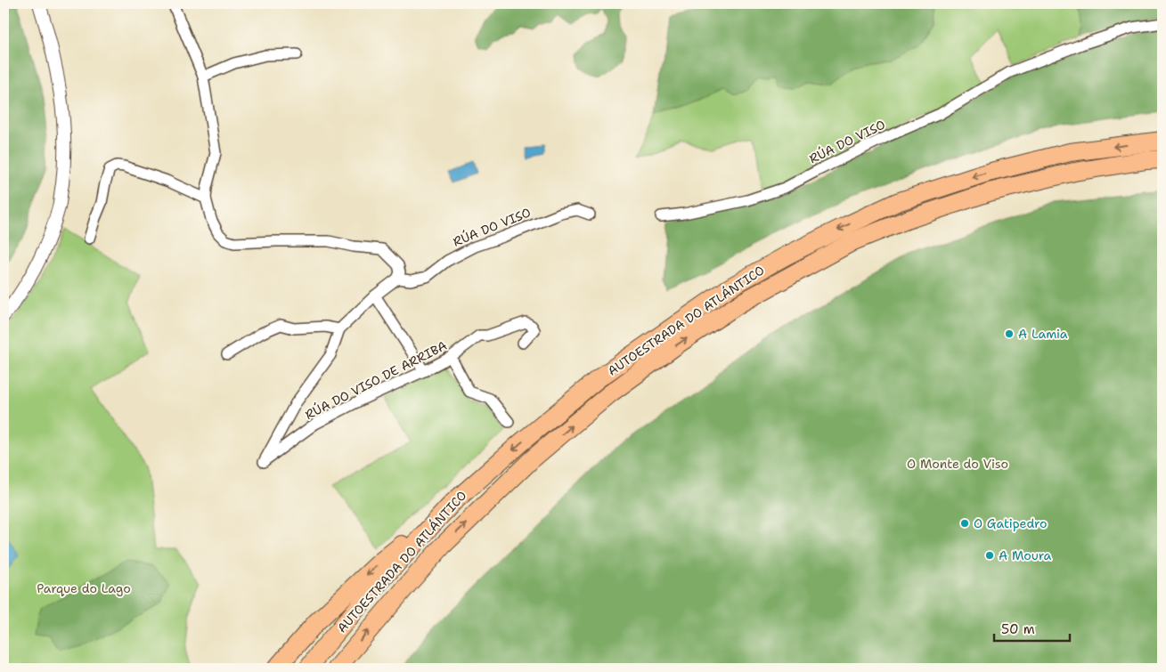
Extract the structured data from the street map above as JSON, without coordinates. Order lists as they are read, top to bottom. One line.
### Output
{"streets":{"highway":["AUTOESTRADA DO ATLÁNTICO"],"street":["RÚA DO VISO","RÚA DO VISO DE ARRIBA"]},"parks":["O Monte do Viso","Parque do Lago"],"places":["A Lamia","O Gatipedro","A Moura"],"scale_bar":"50 m"}
